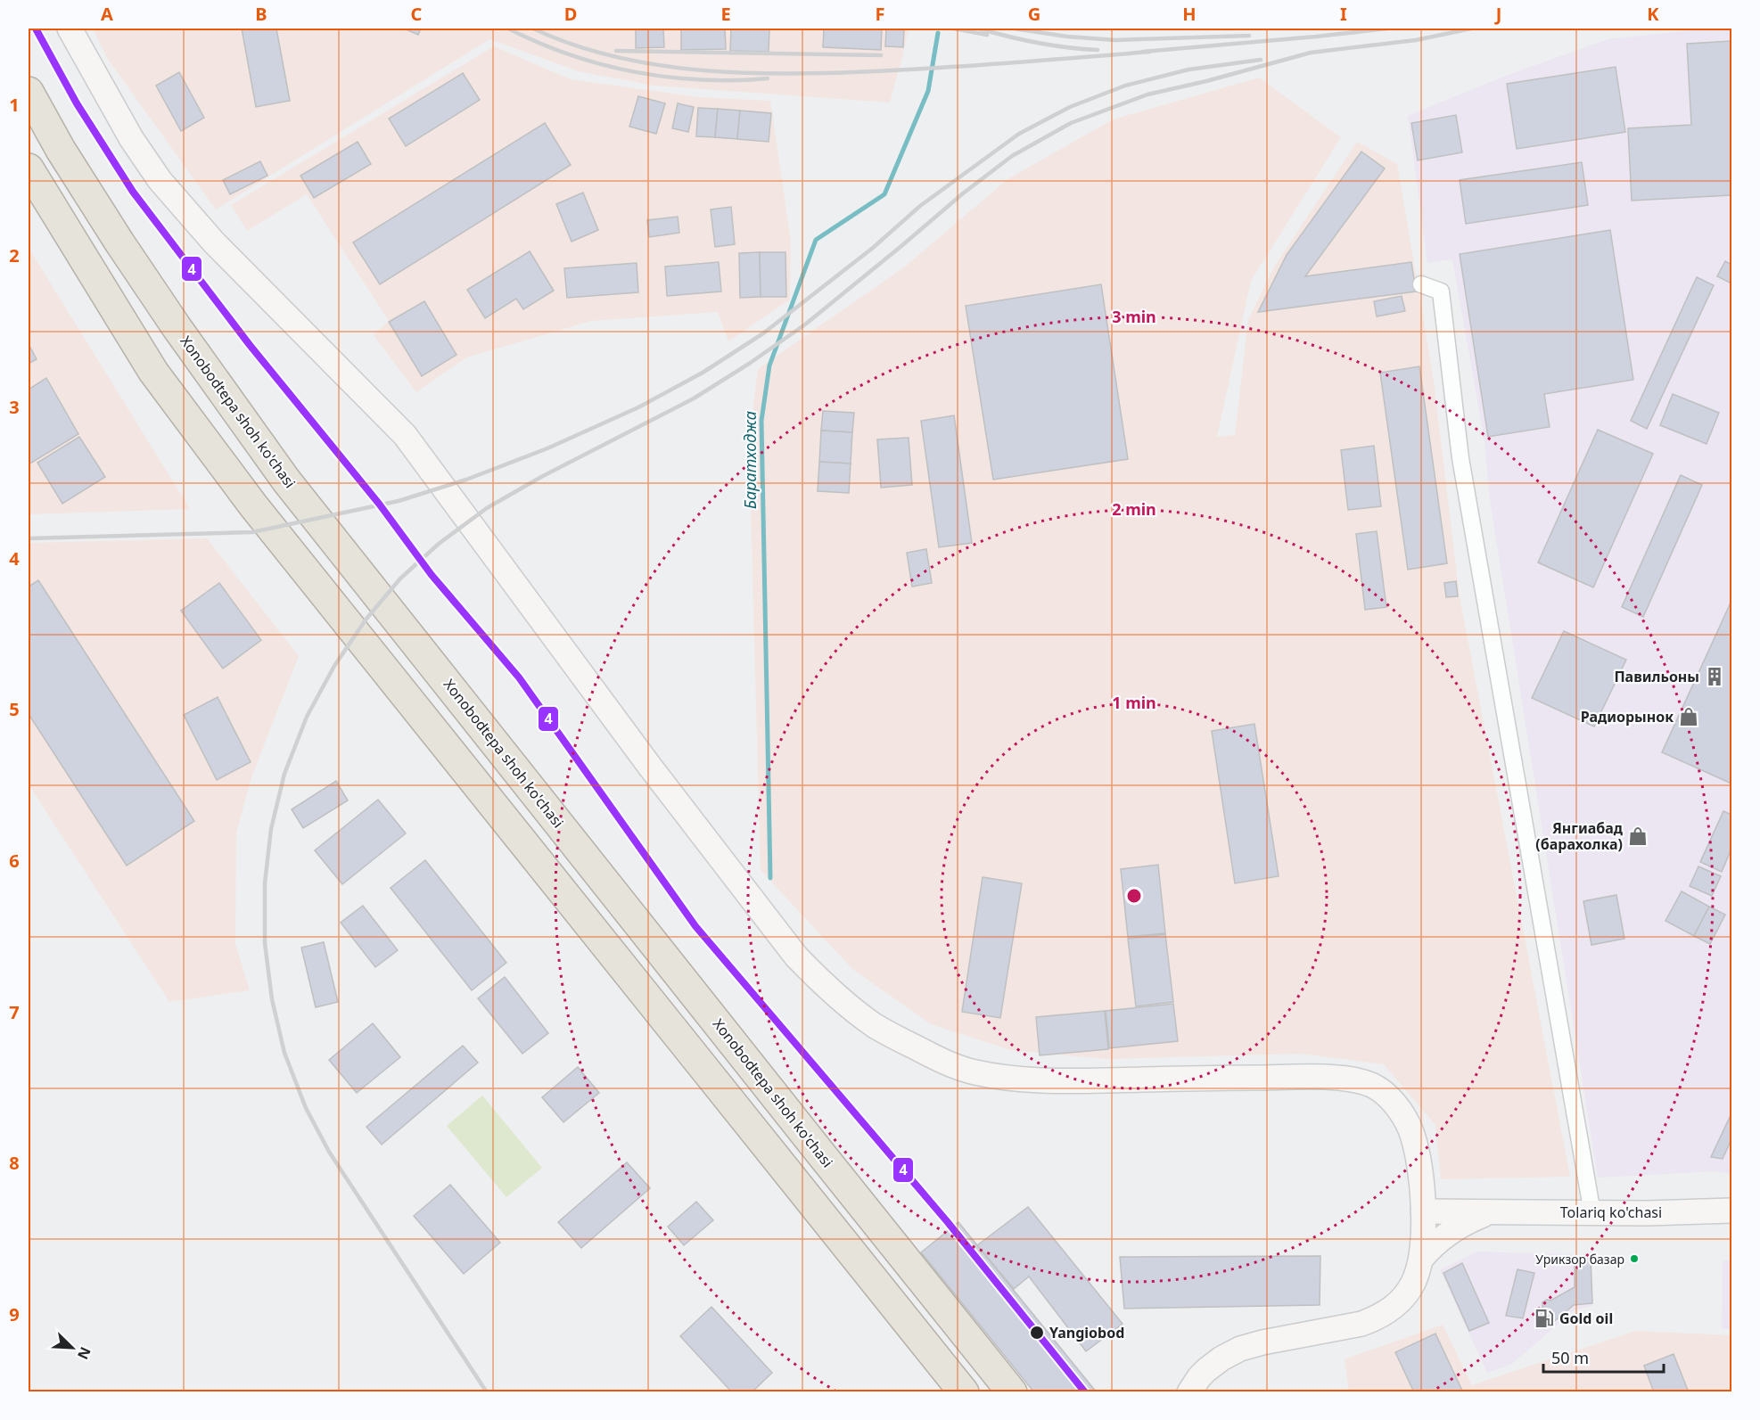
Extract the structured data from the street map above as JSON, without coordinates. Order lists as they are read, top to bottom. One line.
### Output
{"streets":{"highway":["Xonobodtepa shoh ko'chasi"],"street":["Tolariq ko'chasi"]},"water":["Баратходжа"],"places":{"building":["Павильоны"],"shop":["Радиорынок","Янгиабад (барахолка)"],"other":["Урикзор базар","Yangiobod"],"fuel station":["Gold oil"]},"lines":["transit line 4"],"scale_bar":"50 m","north":"bottom right","grid":{"columns":["A","B","C","D","E","F","G","H","I","J","K"],"rows":["1","2","3","4","5","6","7","8","9"]},"rings":["3 min","2 min","1 min"]}
